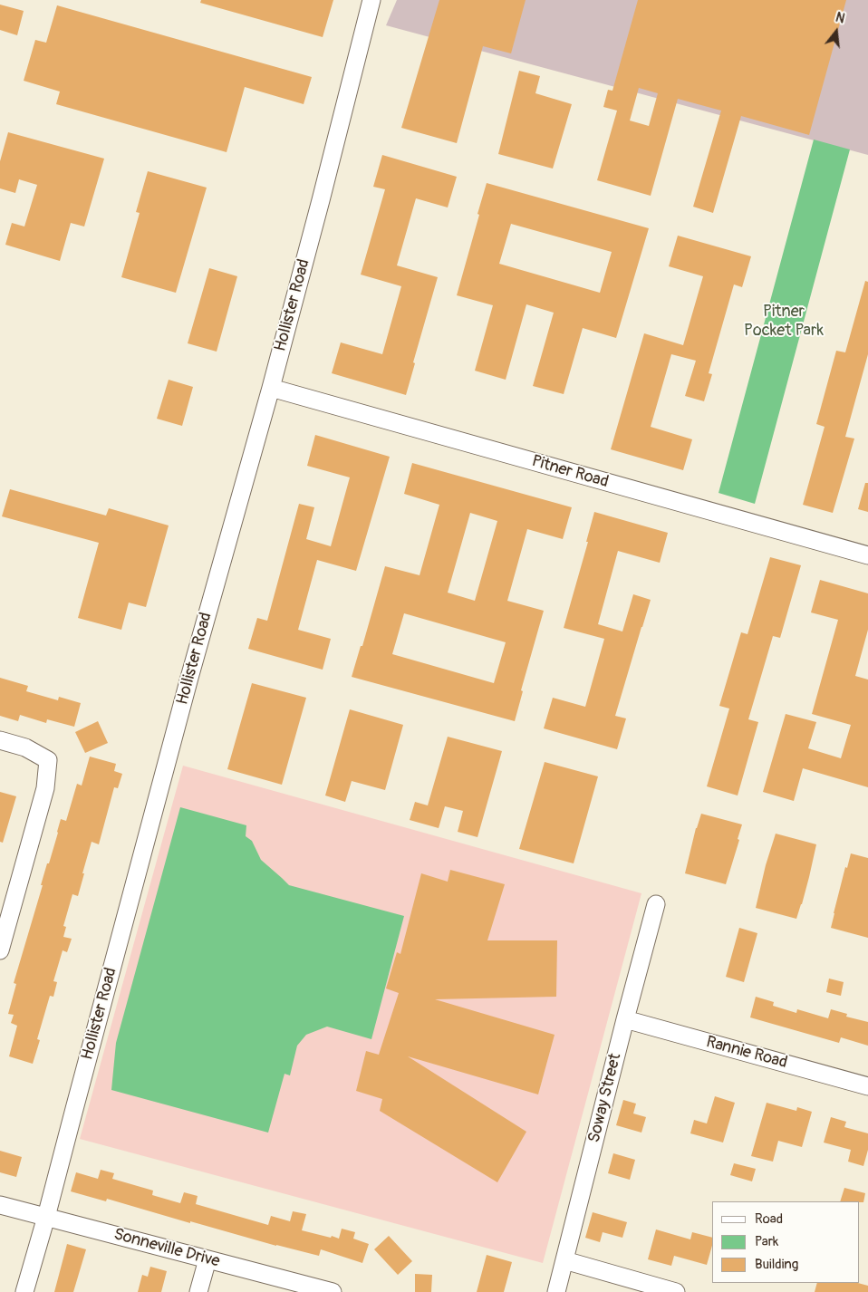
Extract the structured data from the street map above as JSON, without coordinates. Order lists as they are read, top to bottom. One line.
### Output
{"streets":{"street":["Hollister Road","Pitner Road","Rannie Road","Soway Street","Sonneville Drive"]},"crossings":[["Hollister Road","Pitner Road"],["Hollister Road","Sonneville Drive"],["Rannie Road","Soway Street"]],"parks":["Pitner Pocket Park"],"legend":["Road","Park","Building"],"north":"top"}
